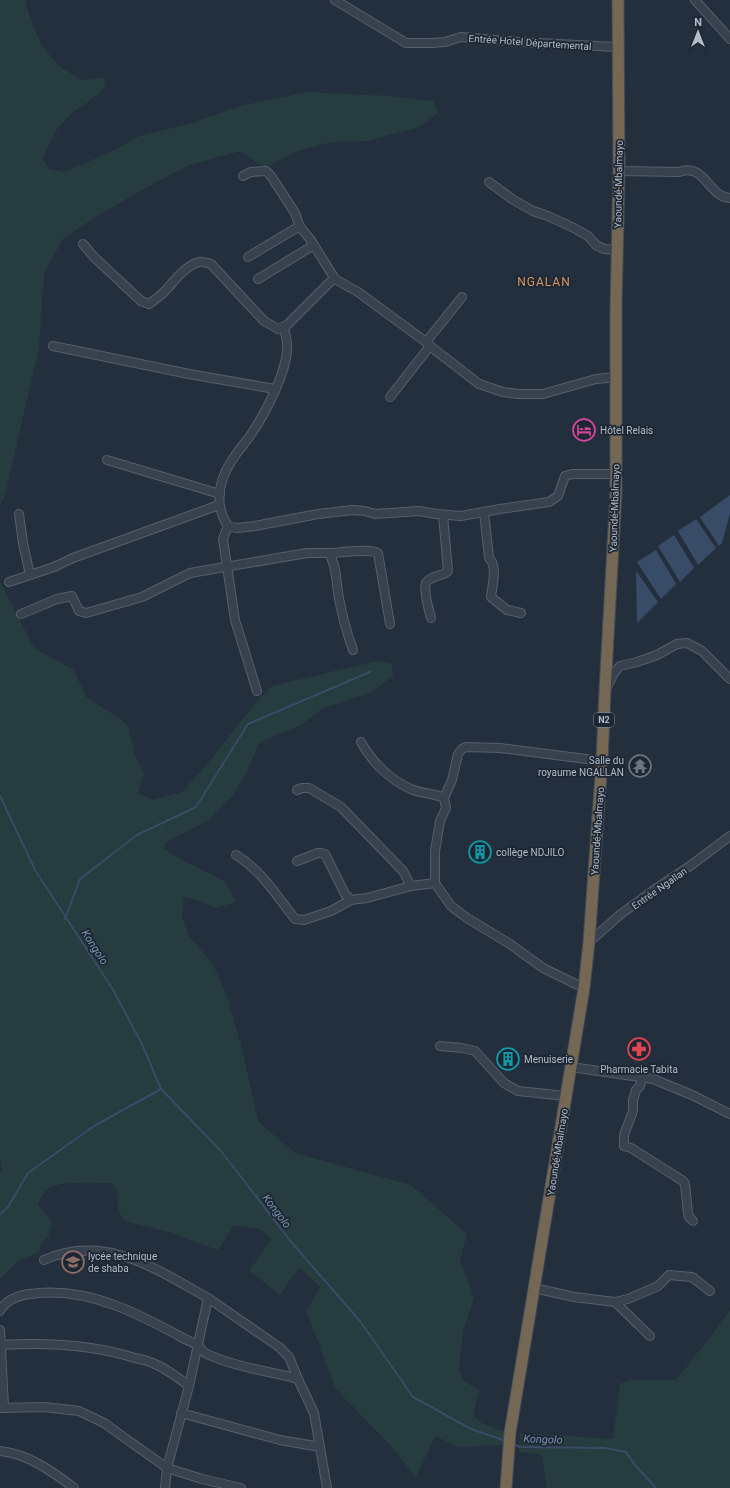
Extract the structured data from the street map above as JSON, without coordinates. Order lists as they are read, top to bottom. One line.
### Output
{"streets":{"highway":["Yaoundé-Mbalmayo","N2"],"street":["Entrée Hotel Départemental","Entrée Ngallan"]},"crossings":[["Entrée Hotel Départemental","Yaoundé-Mbalmayo"],["Yaoundé-Mbalmayo","Entrée Ngallan"]],"districts":["NGALAN"],"water":["Kongolo"],"places":{"hotel":["Hôtel Relais"],"temple":["Salle du royaume NGALLAN"],"building":["collège NDJILO","Menuiserie"],"pharmacy":["Pharmacie Tabita"],"school or university":["lycée technique de shaba"]},"north":"top"}
